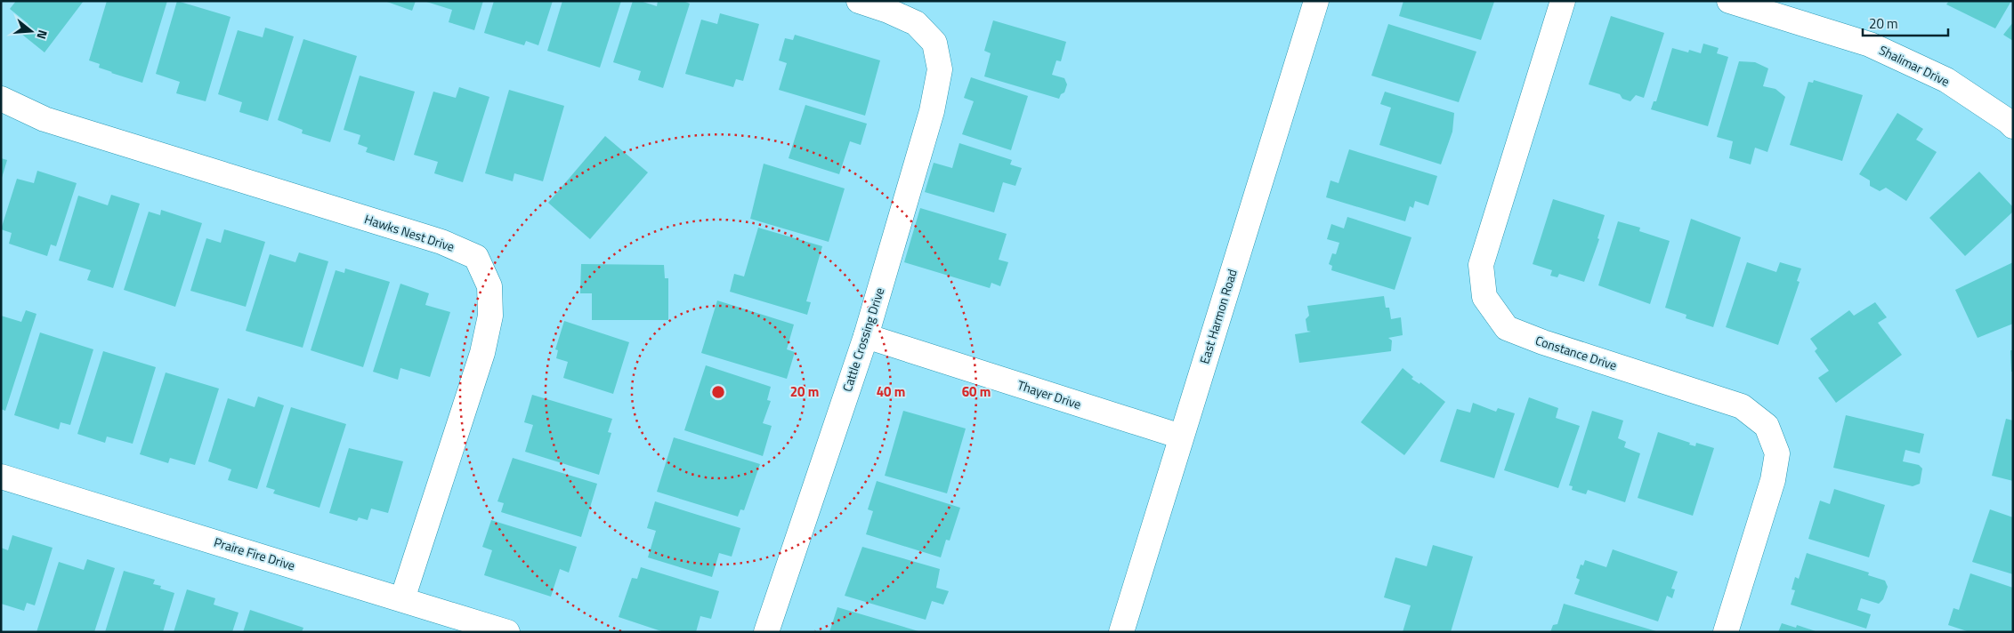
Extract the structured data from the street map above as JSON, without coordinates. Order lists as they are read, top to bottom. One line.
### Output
{"streets":{"street":["Shalimar Drive","Hawks Nest Drive","East Harmon Road","Cattle Crossing Drive","Constance Drive","Thayer Drive","Praire Fire Drive"]},"crossings":[["Hawks Nest Drive","Praire Fire Drive"],["East Harmon Road","Thayer Drive"],["Cattle Crossing Drive","Thayer Drive"]],"scale_bar":"20 m","north":"right","rings":["20 m","40 m","60 m"]}
